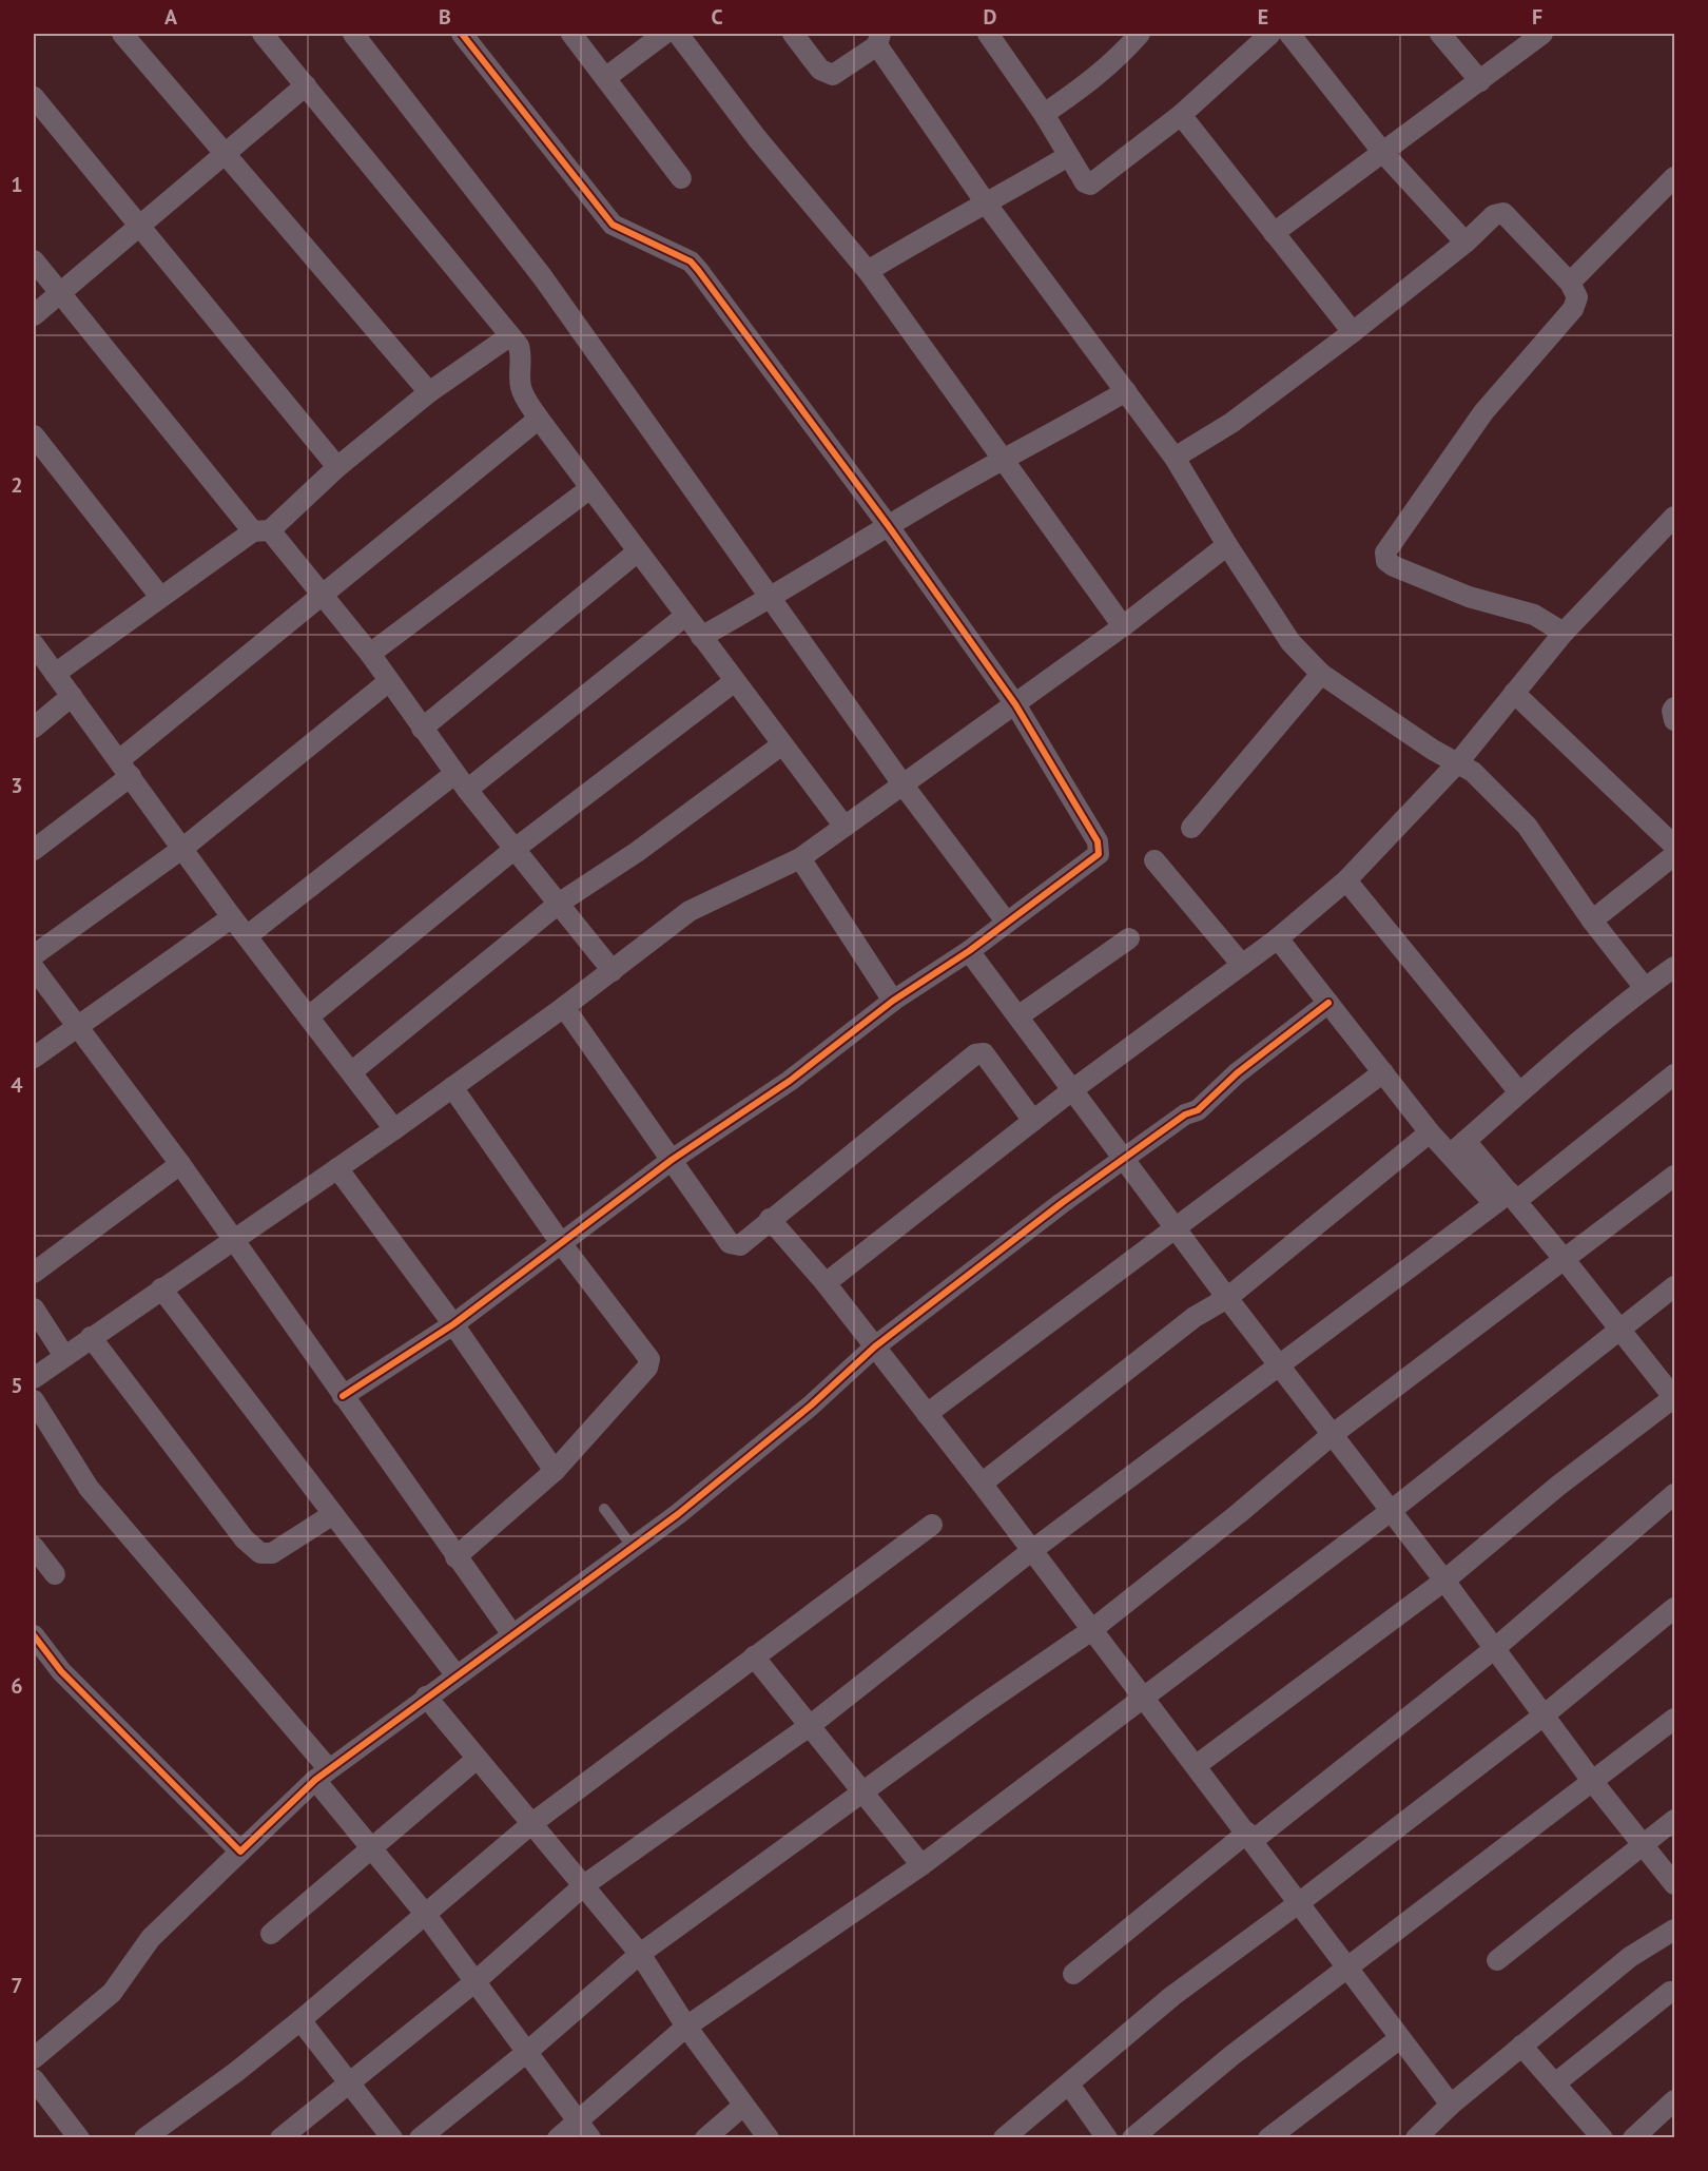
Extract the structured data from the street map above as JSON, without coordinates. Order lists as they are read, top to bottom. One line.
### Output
{"grid":{"columns":["A","B","C","D","E","F"],"rows":["1","2","3","4","5","6","7"]}}
